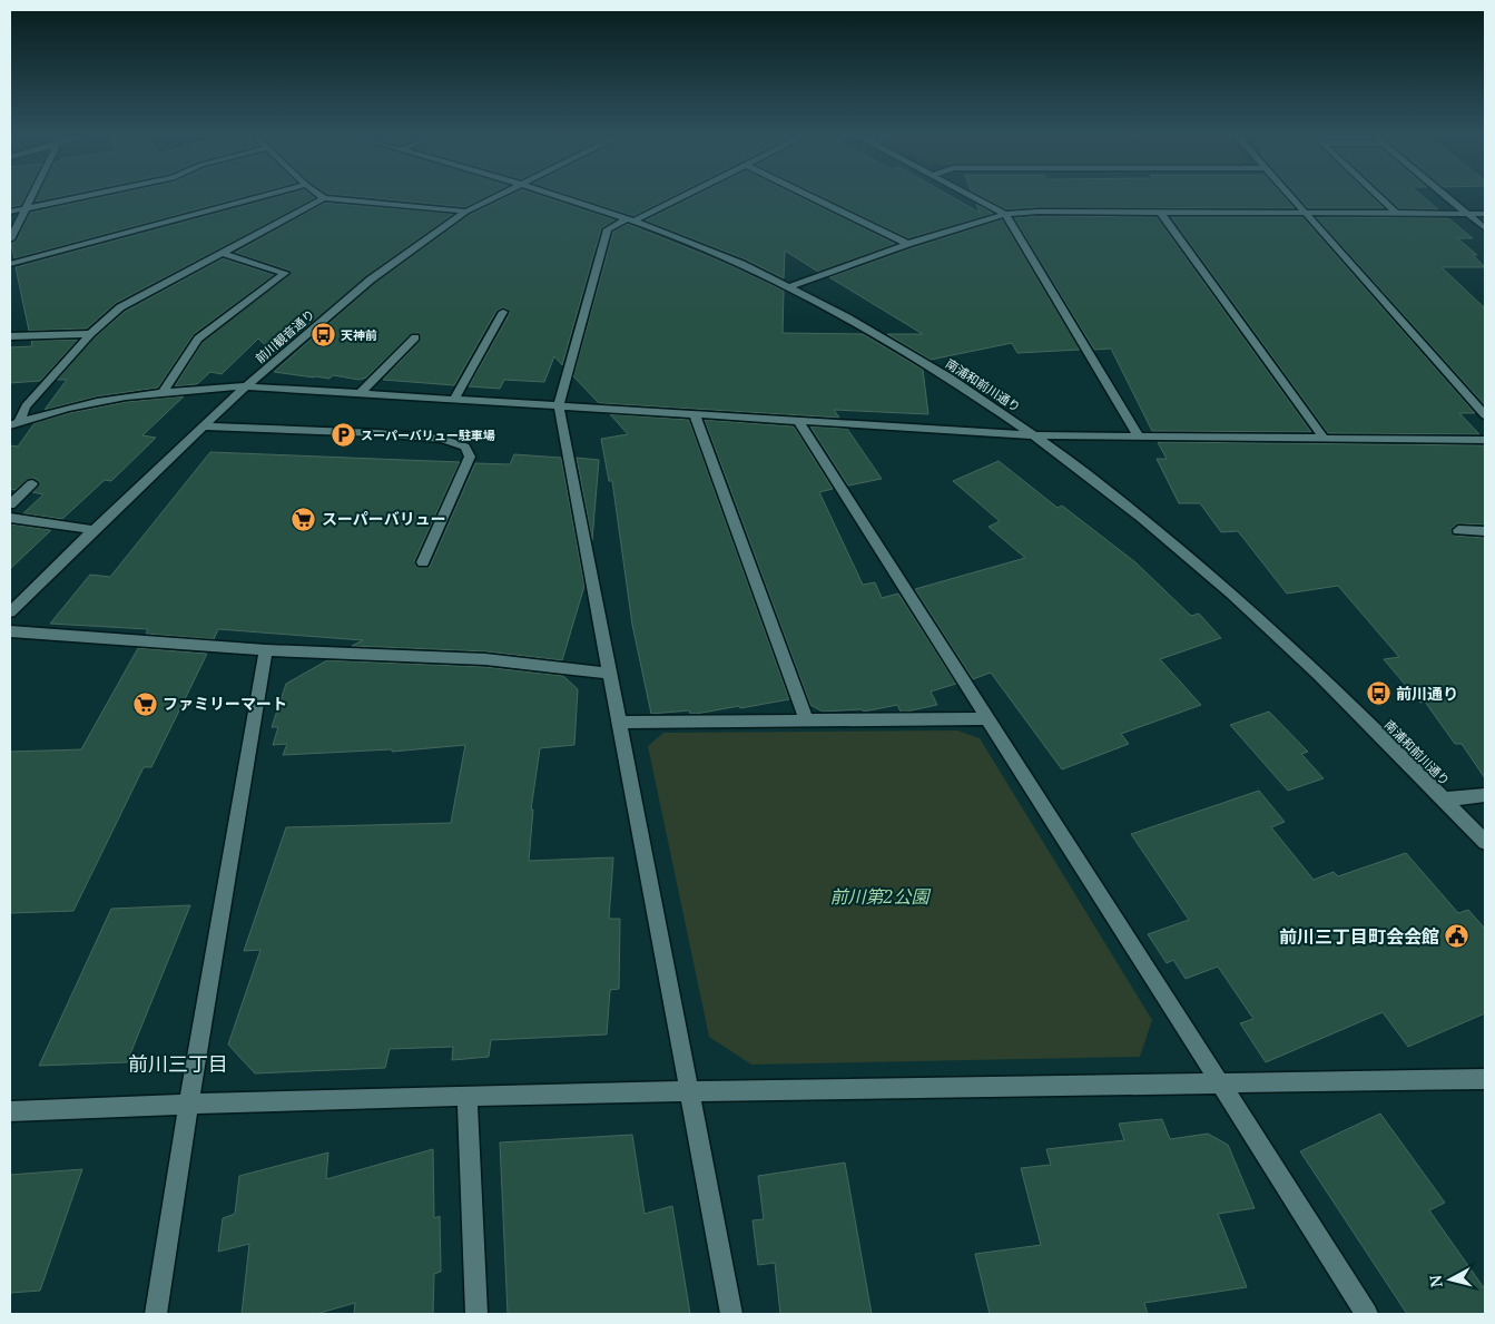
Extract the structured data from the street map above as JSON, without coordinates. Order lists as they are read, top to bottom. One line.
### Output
{"streets":{"street":["前川観音通り","南浦和前川通り"]},"districts":["前川三丁目"],"parks":["前川第2公園"],"places":{"bus stop":["天神前","前川通り"],"parking":["スーパーバリュー駐車場"],"supermarket":["スーパーバリュー","ファミリーマート"],"public building":["前川三丁目町会会館"]},"north":"left"}
